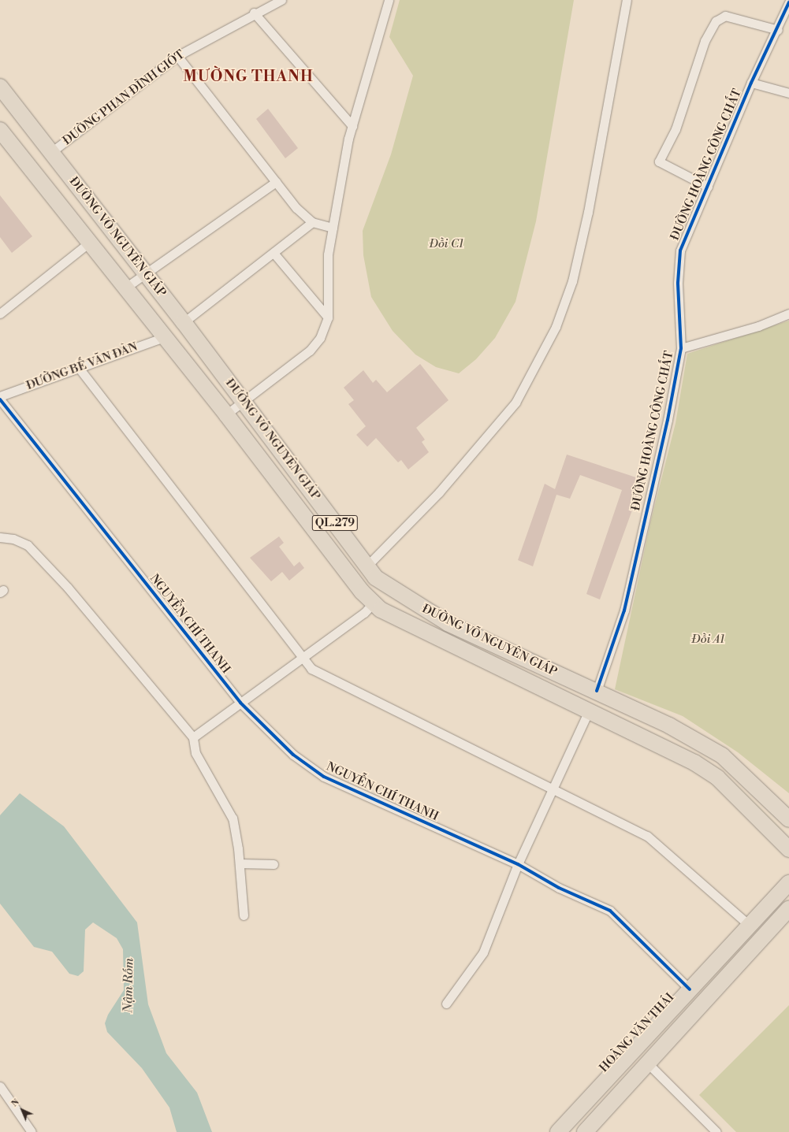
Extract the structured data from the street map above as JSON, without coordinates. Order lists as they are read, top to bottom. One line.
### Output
{"streets":{"highway":["ĐƯỜNG VÕ NGUYÊN GIÁP","QL.279","HOÀNG VĂN THÁI"],"street":["ĐƯỜNG PHAN ĐÌNH GIÓT","ĐƯỜNG HOÀNG CÔNG CHẤT","ĐƯỜNG BẾ VĂN ĐÀN","NGUYỄN CHÍ THANH"]},"crossings":[["ĐƯỜNG PHAN ĐÌNH GIÓT","ĐƯỜNG VÕ NGUYÊN GIÁP"],["ĐƯỜNG HOÀNG CÔNG CHẤT","ĐƯỜNG VÕ NGUYÊN GIÁP"],["ĐƯỜNG VÕ NGUYÊN GIÁP","ĐƯỜNG BẾ VĂN ĐÀN"],["NGUYỄN CHÍ THANH","HOÀNG VĂN THÁI"]],"districts":["MƯỜNG THANH"],"water":["Nậm Rốm"],"parks":["Đồi C1","Đồi A1"],"north":"top left"}
